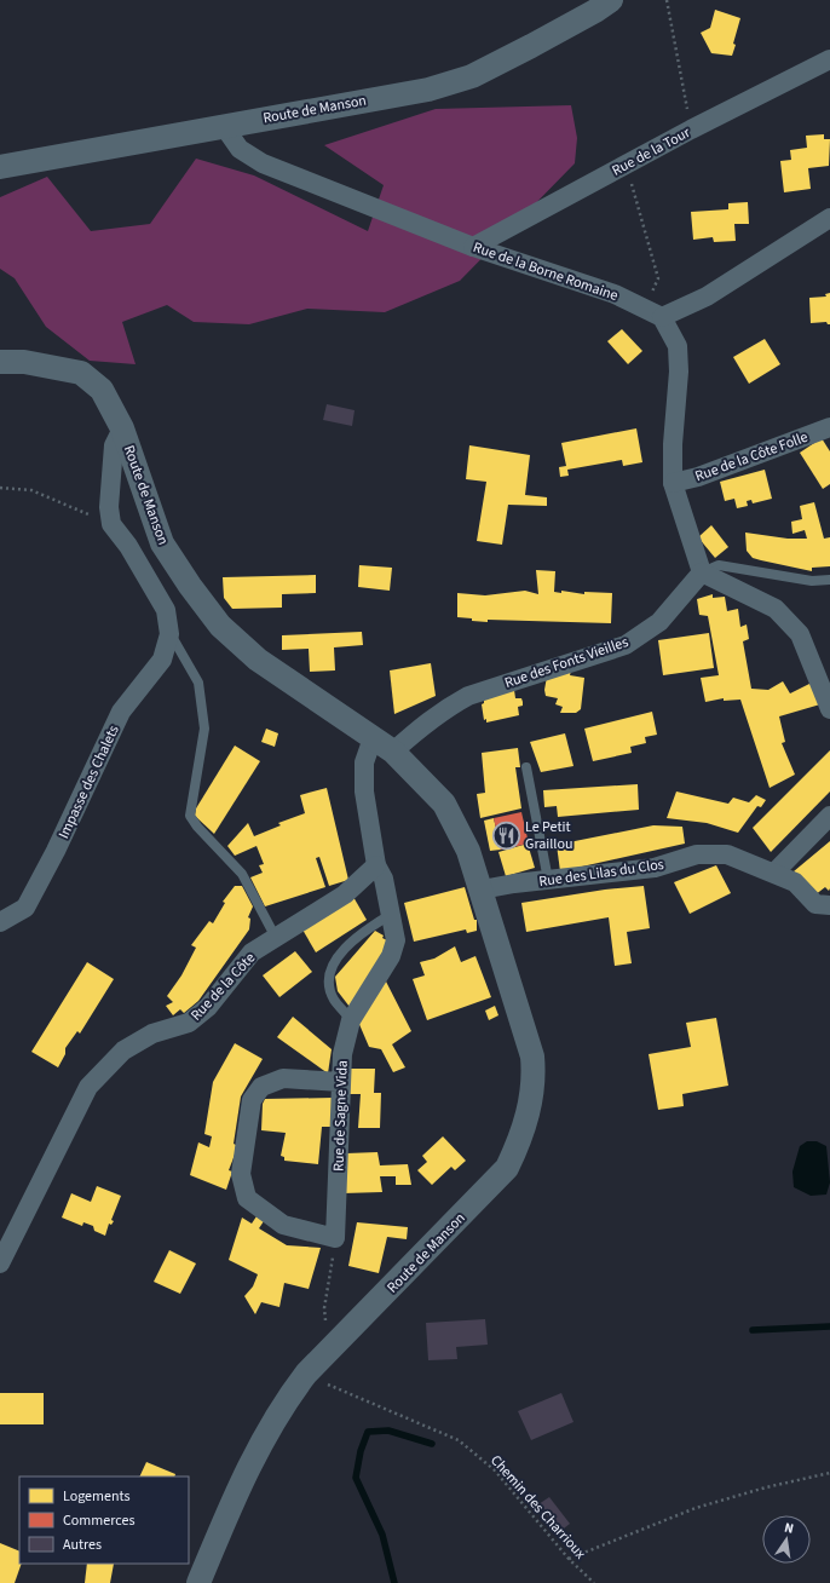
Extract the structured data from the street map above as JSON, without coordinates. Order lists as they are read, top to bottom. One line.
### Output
{"streets":{"street":["Route de Manson","Rue de la Tour","Rue de la Borne Romaine","Rue de la Côte Folle","Rue des Fonts Vieilles","Impasse des Chalets","Rue des Lilas du Clos","Rue de la Côte","Rue de Sagne Vida"],"path":["Chemin des Charrioux"]},"crossings":[["Route de Manson","Rue de la Borne Romaine"],["Route de Manson","Rue des Fonts Vieilles"],["Route de Manson","Rue des Lilas du Clos"],["Route de Manson","Rue de Sagne Vida"],["Route de Manson","Chemin des Charrioux"],["Rue de la Tour","Rue de la Borne Romaine"],["Impasse des Chalets","Rue de la Côte"],["Rue de la Côte","Rue de Sagne Vida"]],"places":{"restaurant":["Le Petit Graillou"]},"legend":["Logements","Commerces","Autres"],"north":"top"}
